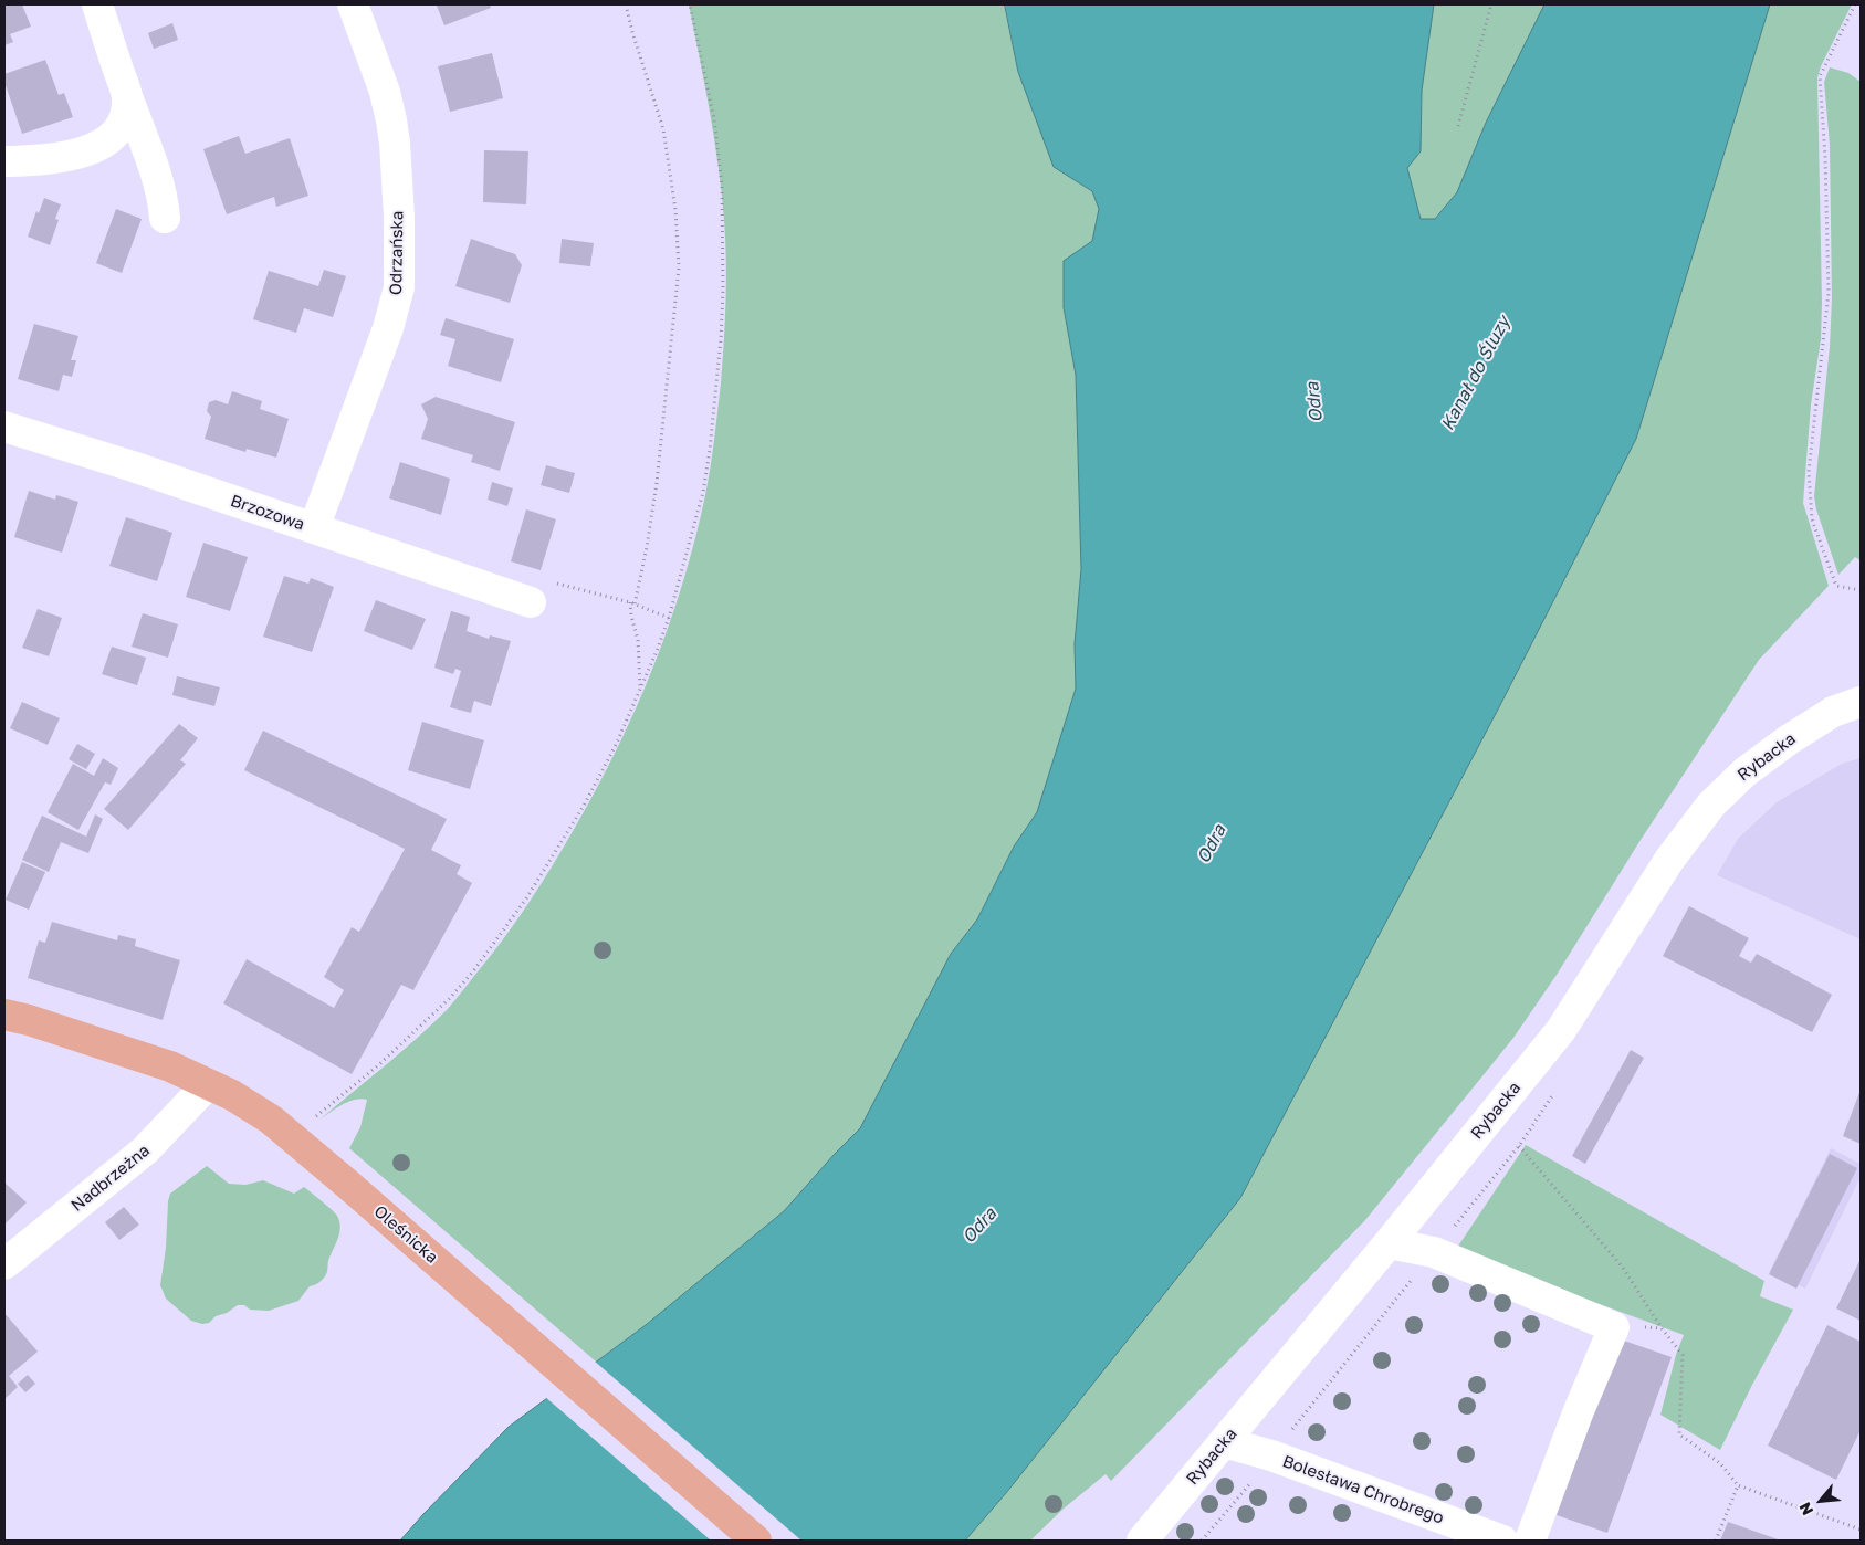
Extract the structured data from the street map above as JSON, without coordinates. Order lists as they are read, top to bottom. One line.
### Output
{"streets":{"main road":["Oleśnicka"],"street":["Odrzańska","Brzozowa","Rybacka","Nadbrzeżna","Bolesława Chrobrego"]},"crossings":[["Odrzańska","Brzozowa"],["Rybacka","Bolesława Chrobrego"],["Nadbrzeżna","Oleśnicka"]],"water":["Kanał do Śluzy","Odra"],"north":"bottom left"}
